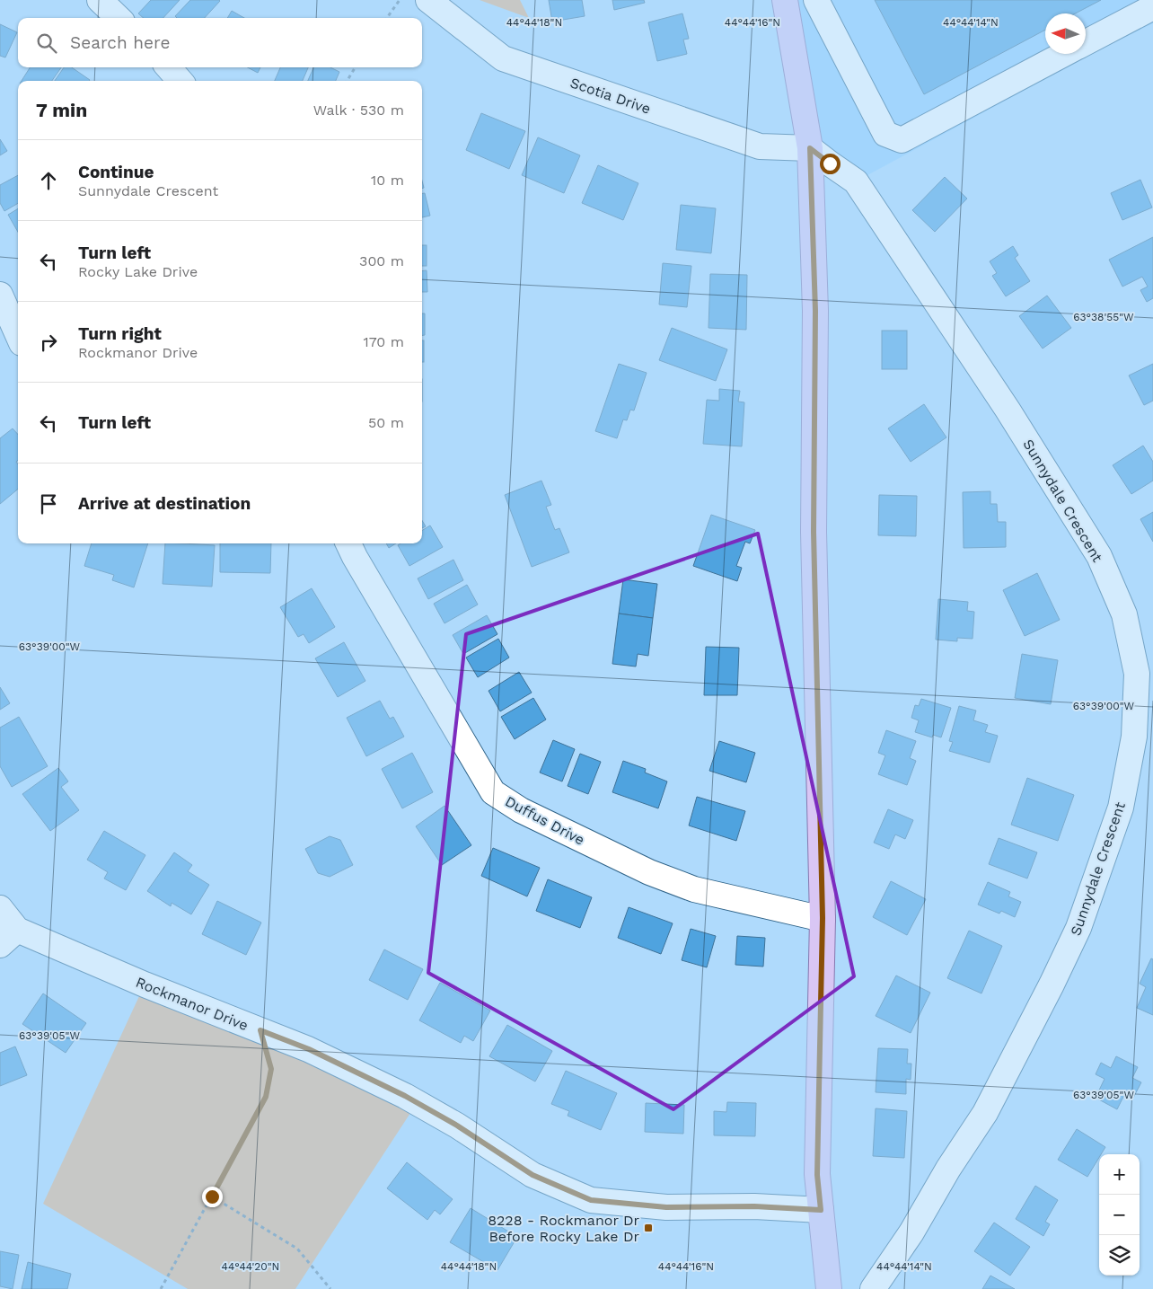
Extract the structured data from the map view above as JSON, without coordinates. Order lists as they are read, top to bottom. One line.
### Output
{"streets":{"street":["Scotia Drive","Sunnydale Crescent","Duffus Drive","Rockmanor Drive"]},"crossings":[["Scotia Drive","Sunnydale Crescent"]],"places":{"transit":["8228 - Rockmanor Dr Before Rocky Lake Dr"]},"north":"left","page":{"search":"Search here","heading":["7 min","Walk · 530 m"],"list":[["Continue","Sunnydale Crescent","10 m"],["Turn left","Rocky Lake Drive","300 m"],["Turn right","Rockmanor Drive","170 m"],["Turn left","50 m"],"Arrive at destination"],"map_buttons":["+","−"]},"coordinates":["44°44'18\"N","44°44'16\"N","44°44'14\"N","63°38'55\"W","63°39'00\"W","63°39'05\"W","44°44'20\"N"]}
